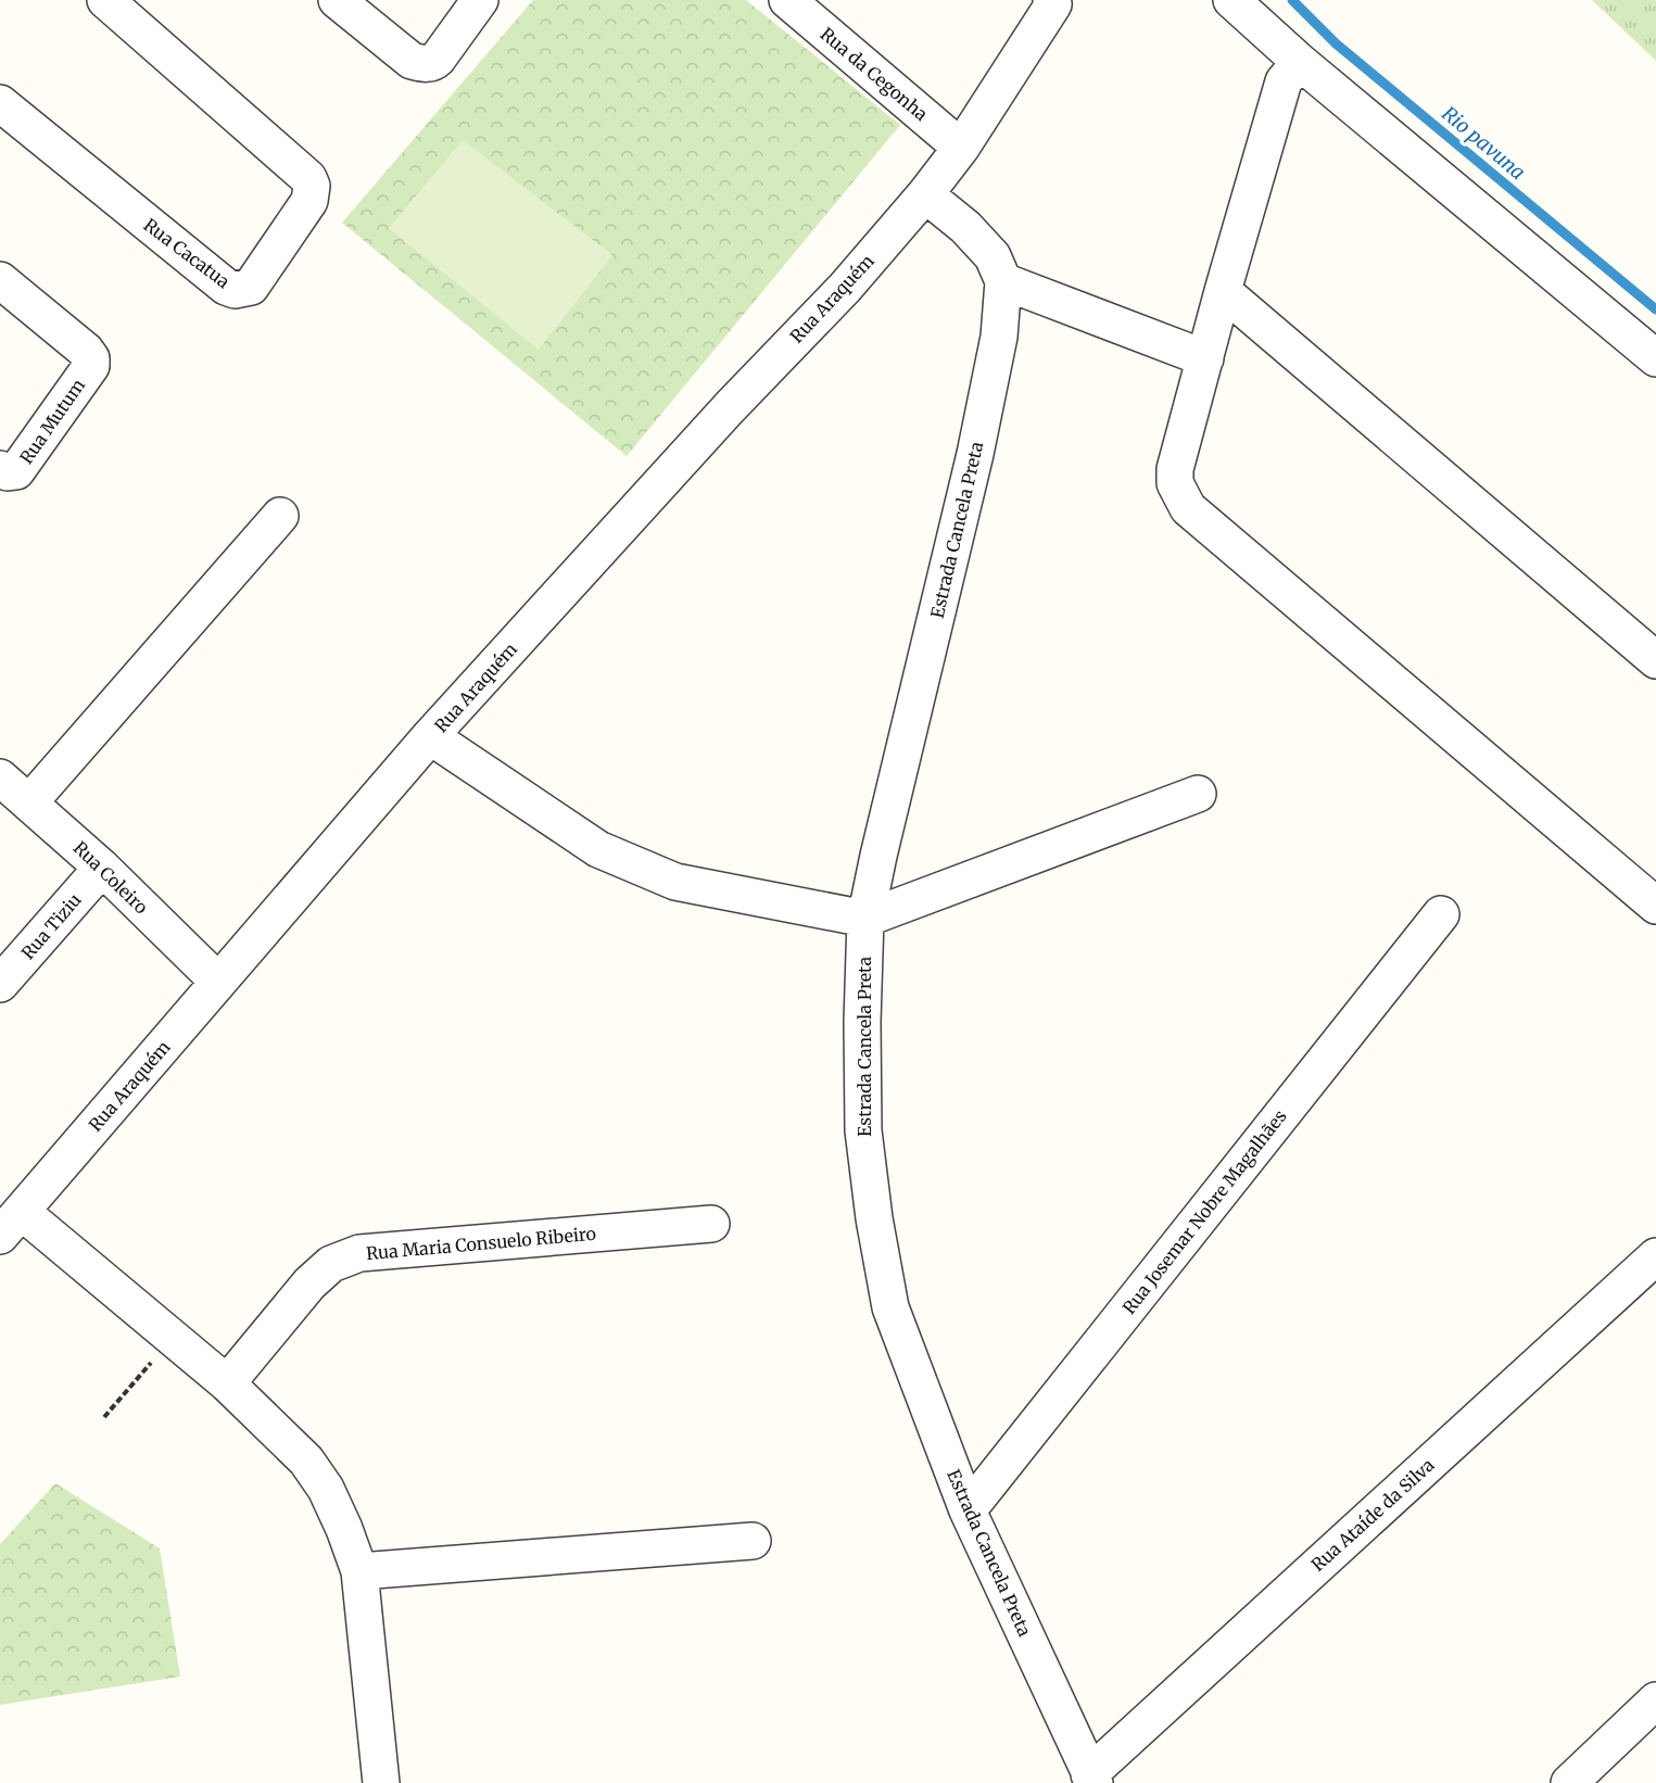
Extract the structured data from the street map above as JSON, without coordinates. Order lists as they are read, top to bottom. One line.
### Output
{"streets":{"street":["Rua da Cegonha","Rua Cacatua","Rua Araquém","Rua Mutum","Estrada Cancela Preta","Rua Coleiro","Rua Tiziu","Rua Josemar Nobre Magalhães","Rua Maria Consuelo Ribeiro","Rua Ataíde da Silva"]},"crossings":[["Rua da Cegonha","Rua Araquém"],["Rua Araquém","Rua Coleiro"],["Estrada Cancela Preta","Rua Josemar Nobre Magalhães"],["Estrada Cancela Preta","Rua Ataíde da Silva"],["Rua Coleiro","Rua Tiziu"]],"water":["Rio pavuna"]}
